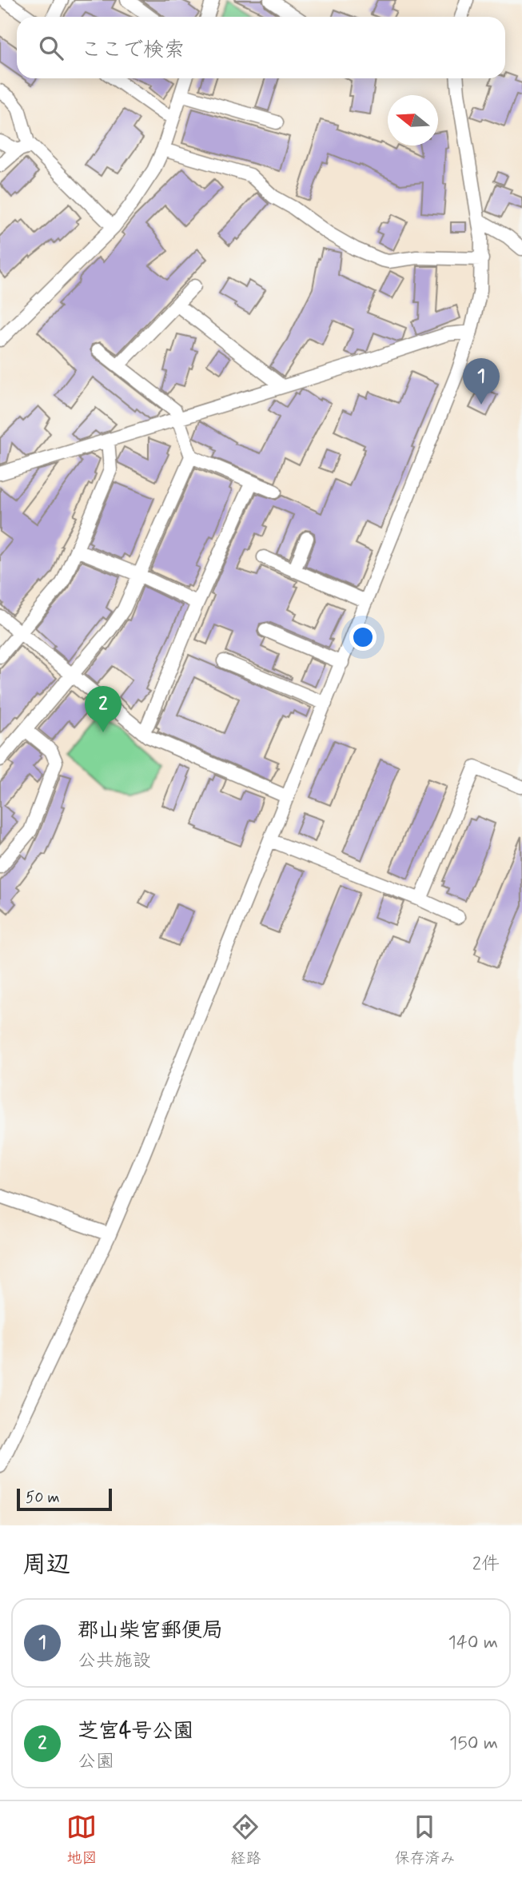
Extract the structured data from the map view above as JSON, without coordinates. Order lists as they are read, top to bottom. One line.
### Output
{"scale_bar":"50 m","north":"left","page":{"search":"ここで検索","pins":["1","2"],"scale":"50 m","heading":["周辺","2件"],"list":[{"mark":"1","name":"郡山柴宮郵便局","note":"公共施設","value":"140 m"},{"mark":"2","name":"芝宮4号公園","note":"公園","value":"150 m"}],"nav":["地図","経路","保存済み"]}}
